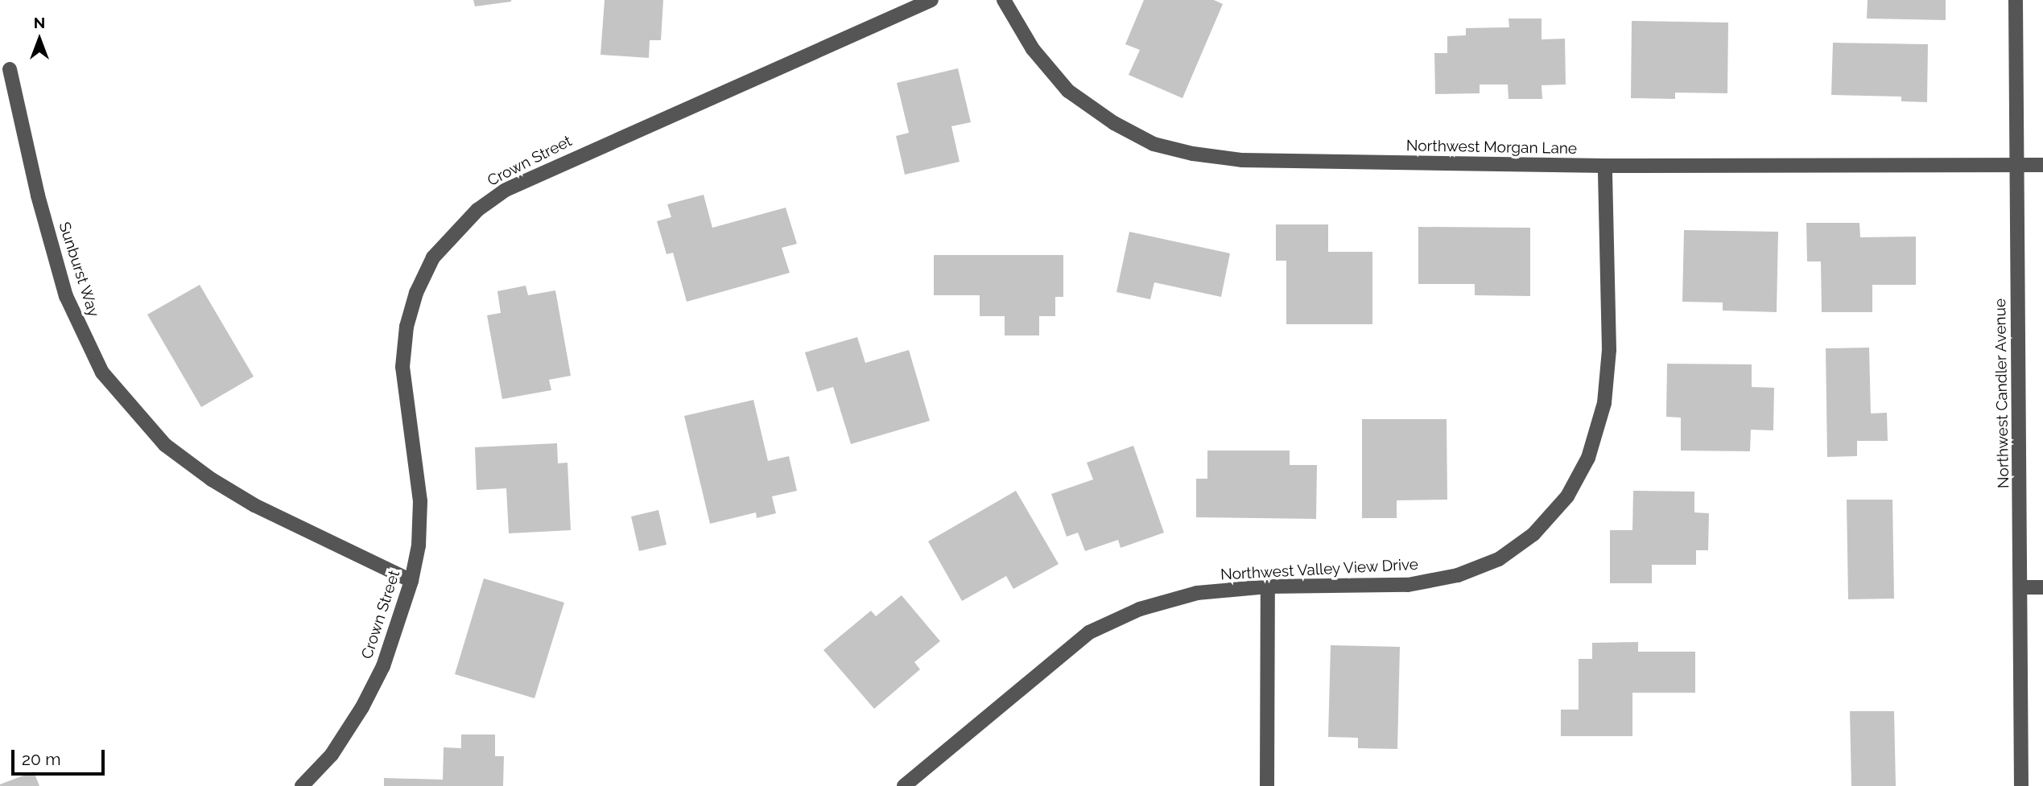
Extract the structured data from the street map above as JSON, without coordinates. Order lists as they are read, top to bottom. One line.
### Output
{"streets":{"street":["Northwest Morgan Lane","Crown Street","Sunburst Way","Northwest Candler Avenue","Northwest Valley View Drive"]},"crossings":[["Northwest Morgan Lane","Northwest Candler Avenue"],["Northwest Morgan Lane","Northwest Valley View Drive"],["Crown Street","Sunburst Way"]],"scale_bar":"20 m","north":"top"}
